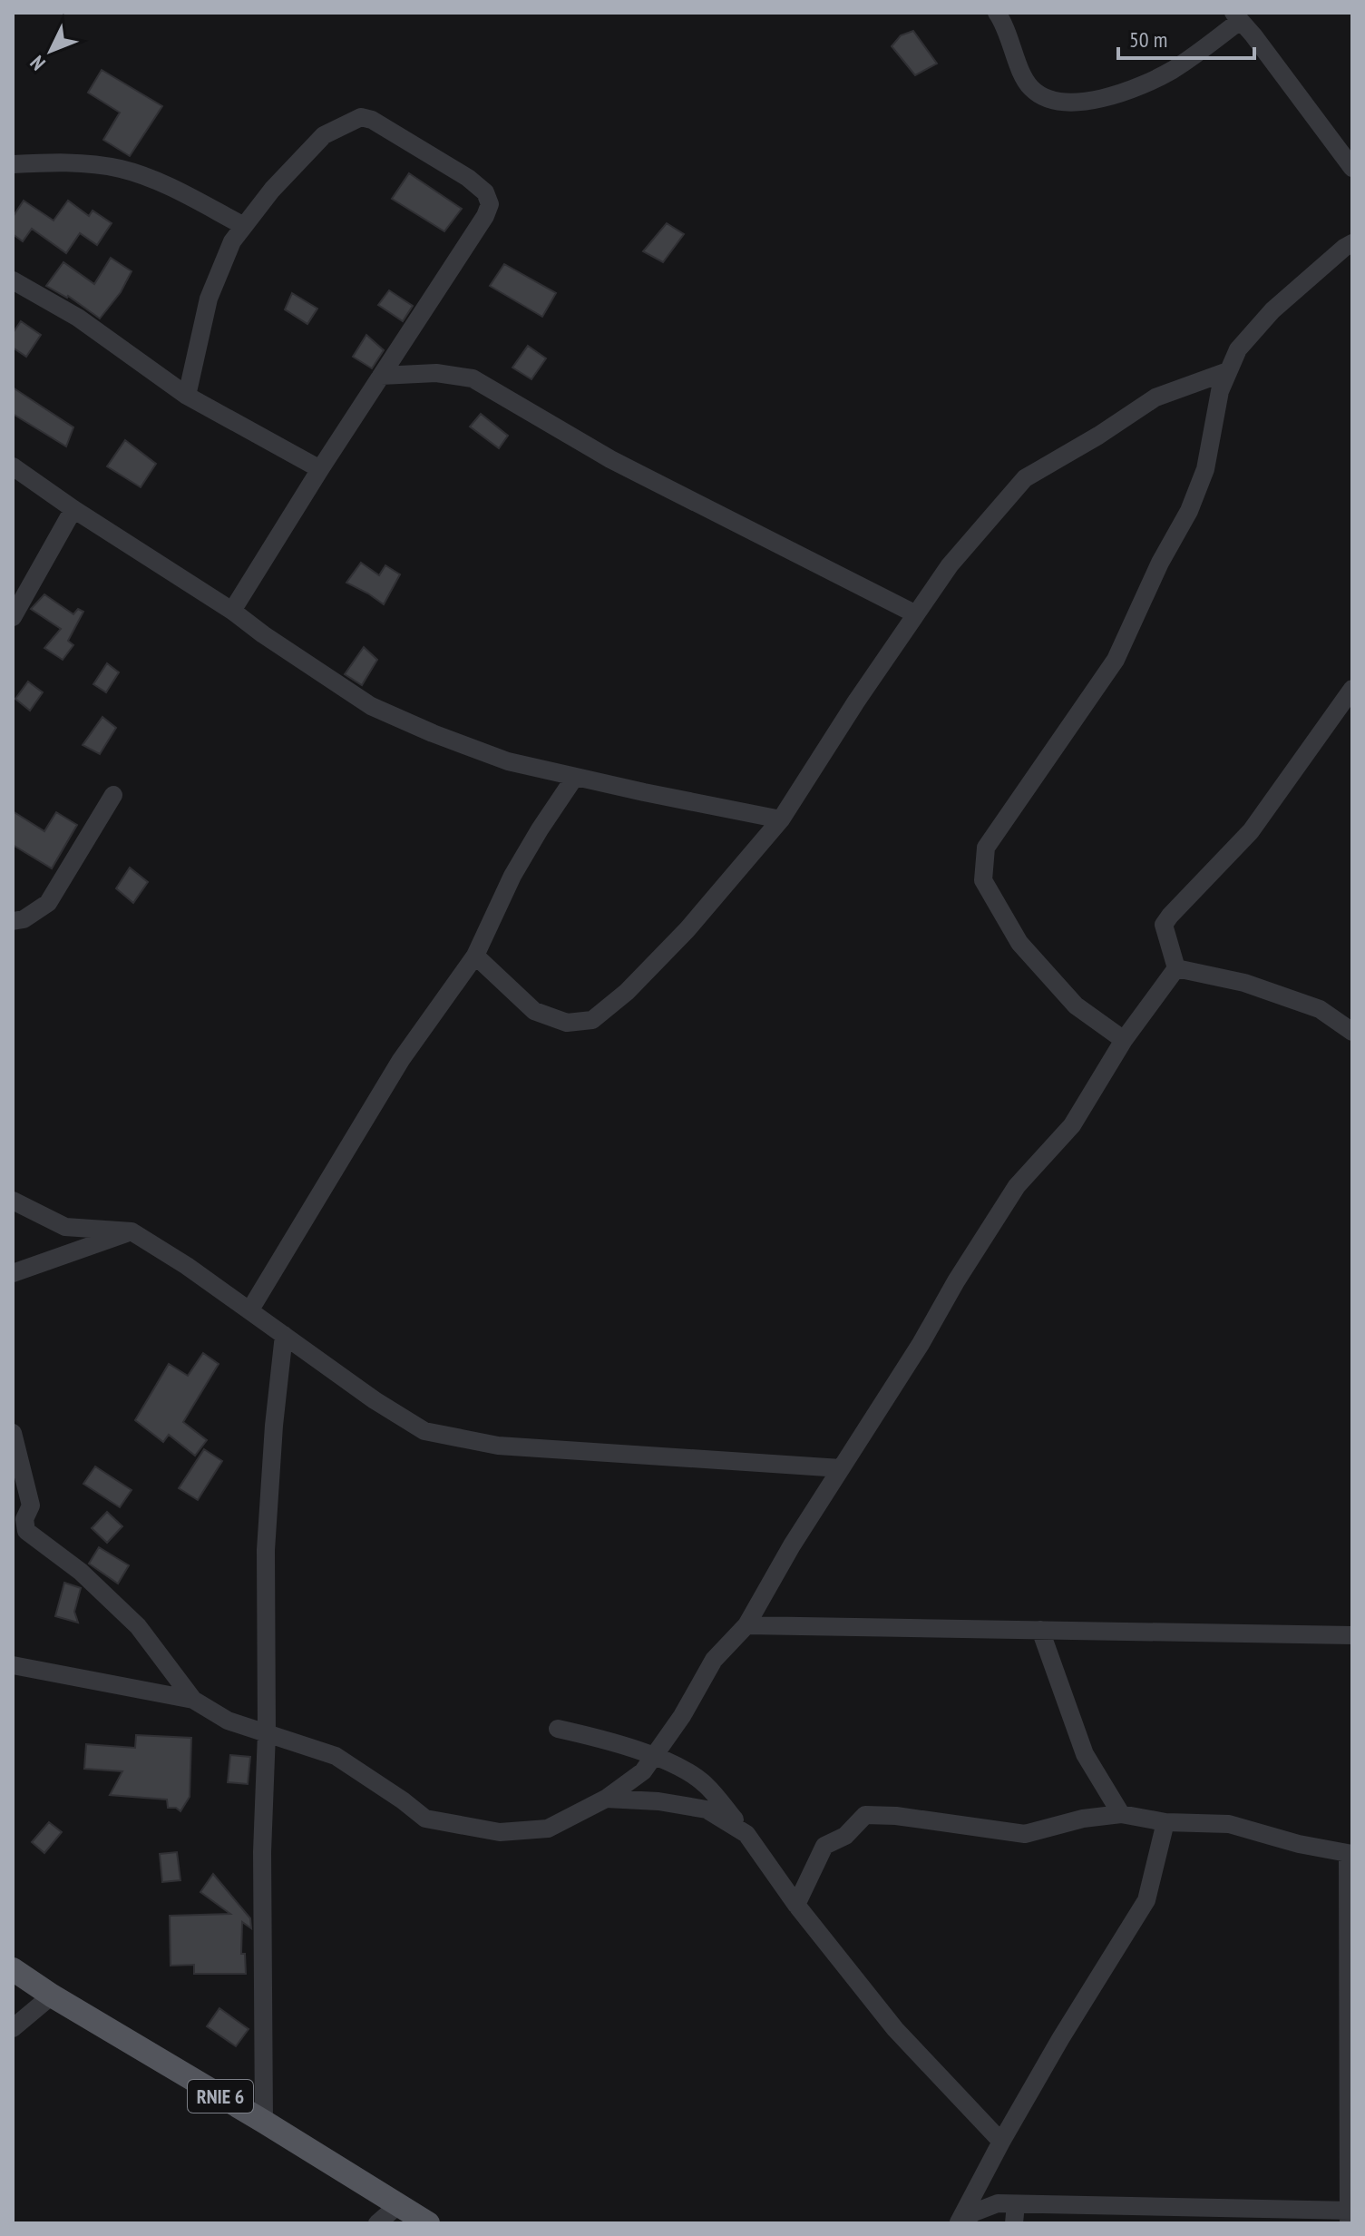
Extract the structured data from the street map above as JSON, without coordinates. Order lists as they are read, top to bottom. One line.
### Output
{"streets":{"main road":["RNIE 6"]},"scale_bar":"50 m","north":"bottom left"}
